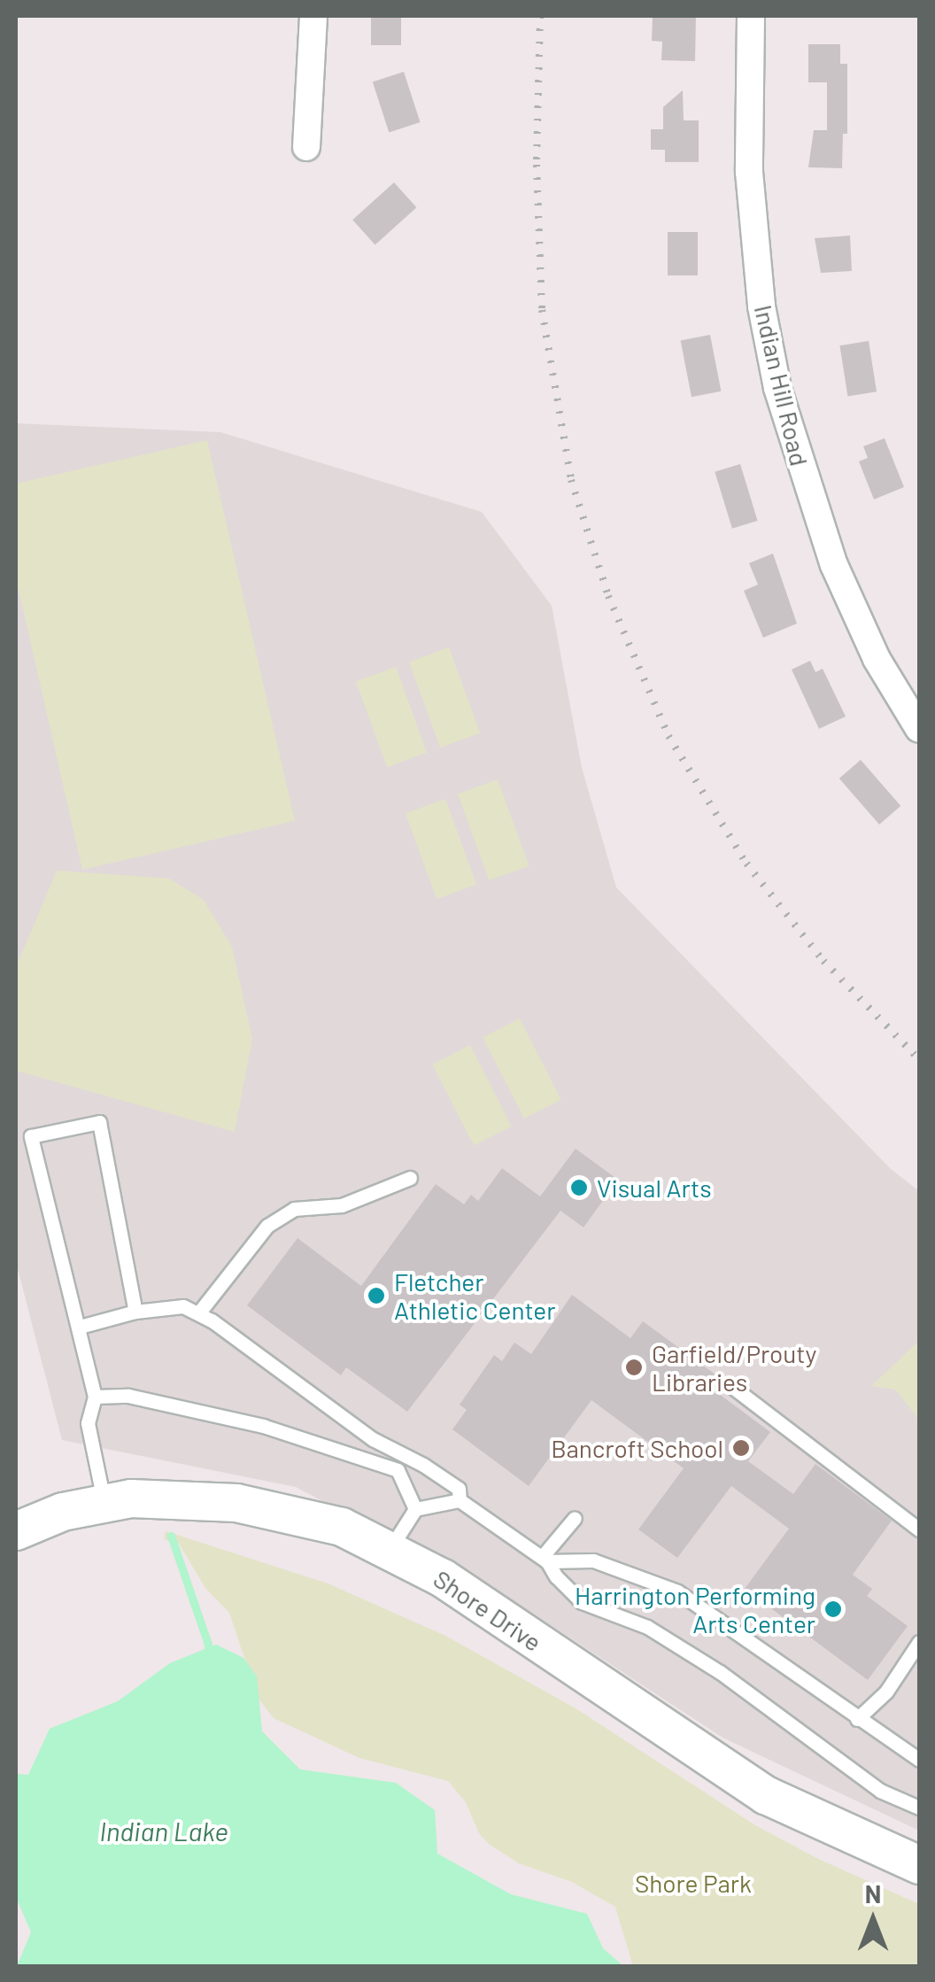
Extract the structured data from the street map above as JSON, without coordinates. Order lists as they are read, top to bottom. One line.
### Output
{"streets":{"main road":["Shore Drive"],"street":["Indian Hill Road"]},"water":["Indian Lake"],"parks":["Shore Park"],"places":["Visual Arts","Fletcher Athletic Center","Garfield/Prouty Libraries","Bancroft School","Harrington Performing Arts Center"],"north":"top"}
